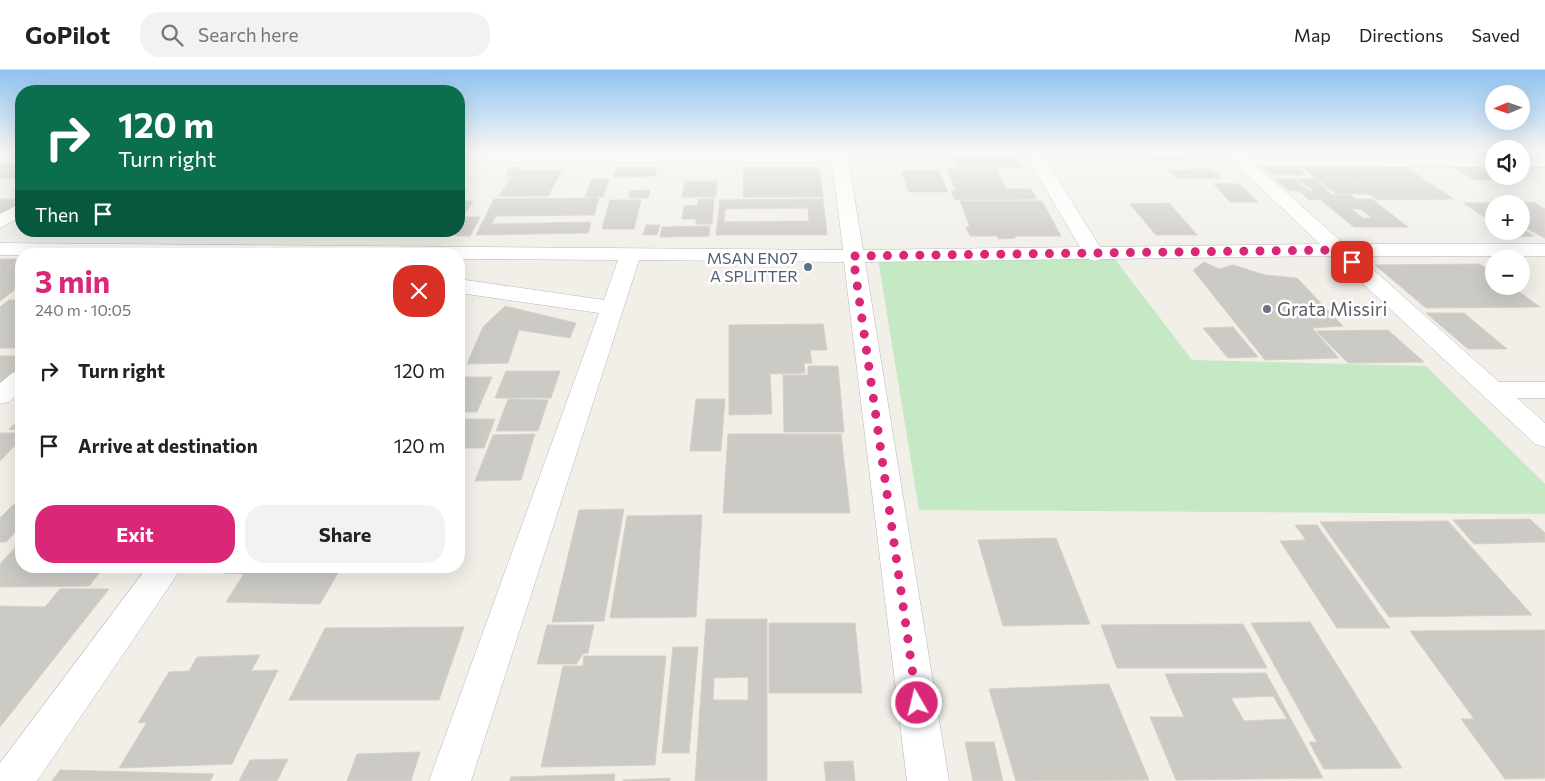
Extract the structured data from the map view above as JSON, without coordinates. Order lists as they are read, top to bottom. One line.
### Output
{"places":["MSAN EN07 A SPLITTER","Grata Missiri"],"north":"left","page":{"header":"GoPilot","search":"Search here","nav":["Map","Directions","Saved"],"map_buttons":["+","−"],"turn":["120 m","Turn right"],"then":"Then","heading":["3 min","240 m · 10:05"],"list":[{"name":"Turn right","value":"120 m"},{"name":"Arrive at destination","value":"120 m"}],"buttons":["Exit","Share"]}}
